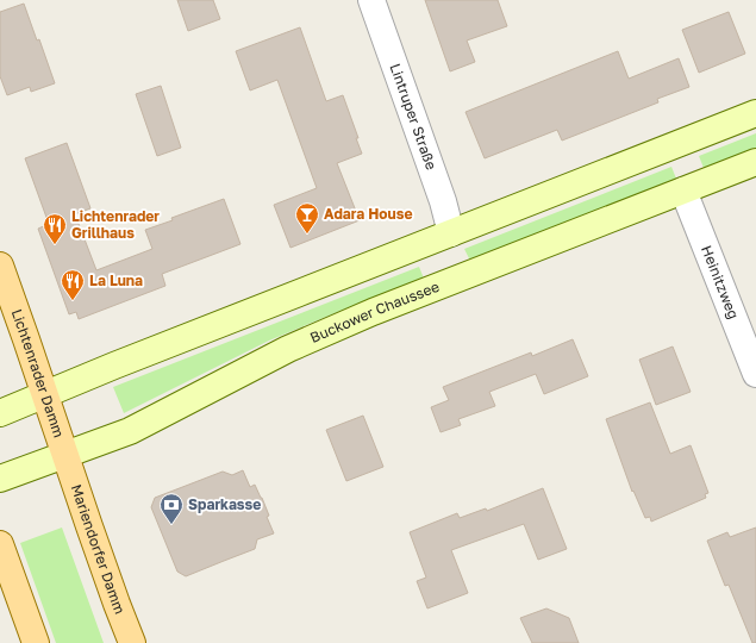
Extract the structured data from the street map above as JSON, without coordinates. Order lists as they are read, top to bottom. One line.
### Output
{"streets":{"main road":["Buckower Chaussee","Lichtenrader Damm","Mariendorfer Damm"],"street":["Lintruper Straße","Heinitzweg"]},"crossings":[["Heinitzweg","Buckower Chaussee"],["Buckower Chaussee","Lichtenrader Damm"],["Buckower Chaussee","Mariendorfer Damm"],["Lichtenrader Damm","Mariendorfer Damm"]],"places":{"bar":["Adara House"],"restaurant":["Lichtenrader Grillhaus","La Luna"],"bank":["Sparkasse"]}}
